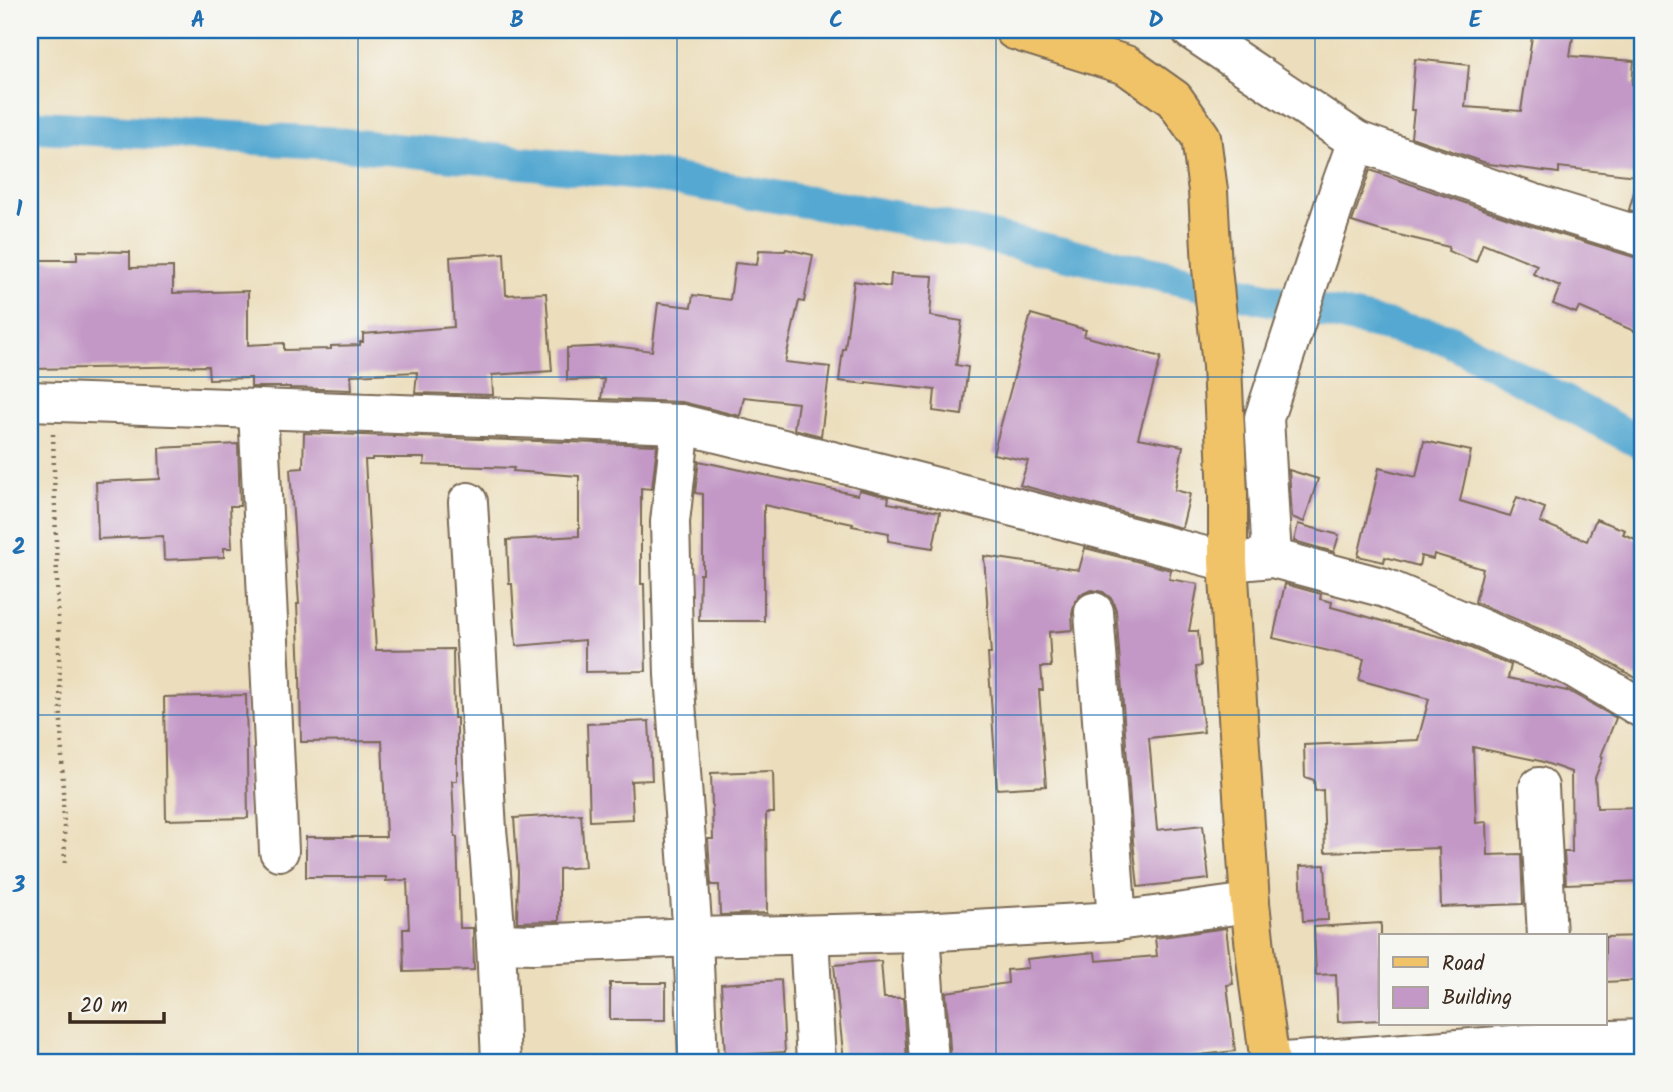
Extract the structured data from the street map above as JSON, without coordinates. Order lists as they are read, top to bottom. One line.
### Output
{"legend":["Road","Building"],"scale_bar":"20 m","grid":{"columns":["A","B","C","D","E"],"rows":["1","2","3"]}}
